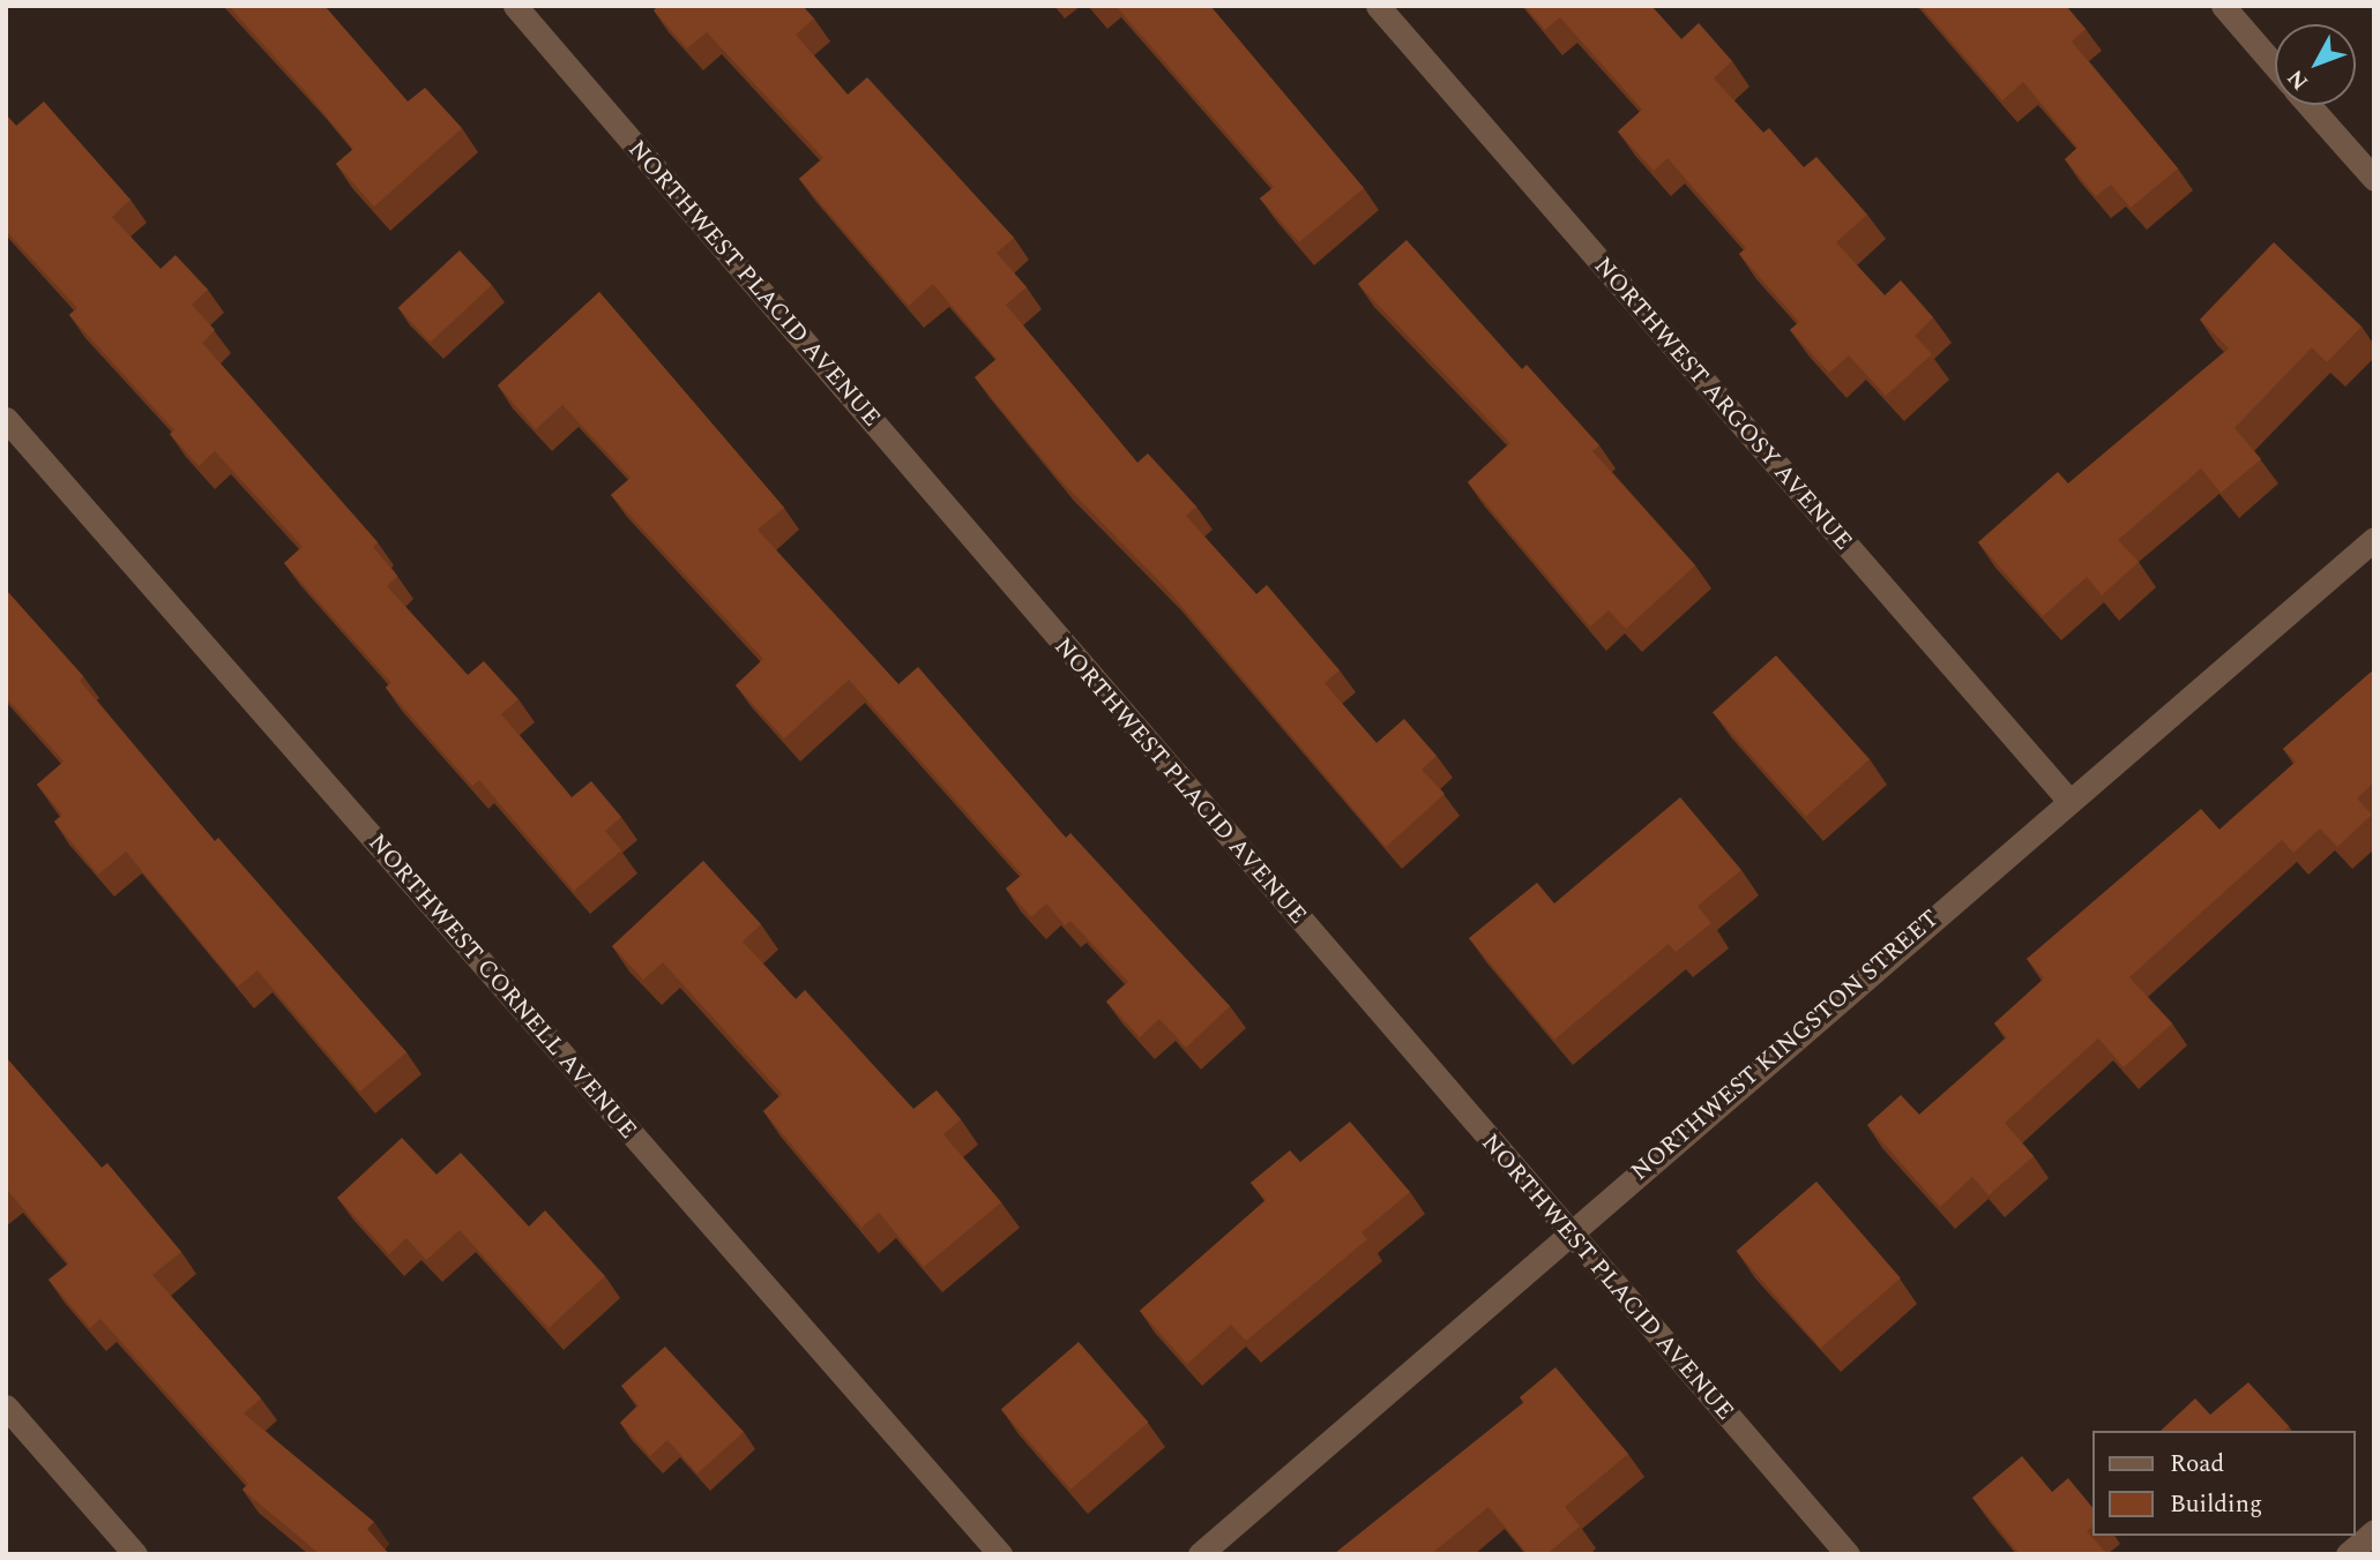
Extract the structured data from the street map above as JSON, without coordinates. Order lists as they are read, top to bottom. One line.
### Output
{"streets":{"street":["NORTHWEST PLACID AVENUE","NORTHWEST ARGOSY AVENUE","NORTHWEST CORNELL AVENUE","NORTHWEST KINGSTON STREET"]},"crossings":[["NORTHWEST PLACID AVENUE","NORTHWEST KINGSTON STREET"],["NORTHWEST ARGOSY AVENUE","NORTHWEST KINGSTON STREET"]],"legend":["Road","Building"],"north":"bottom left"}
